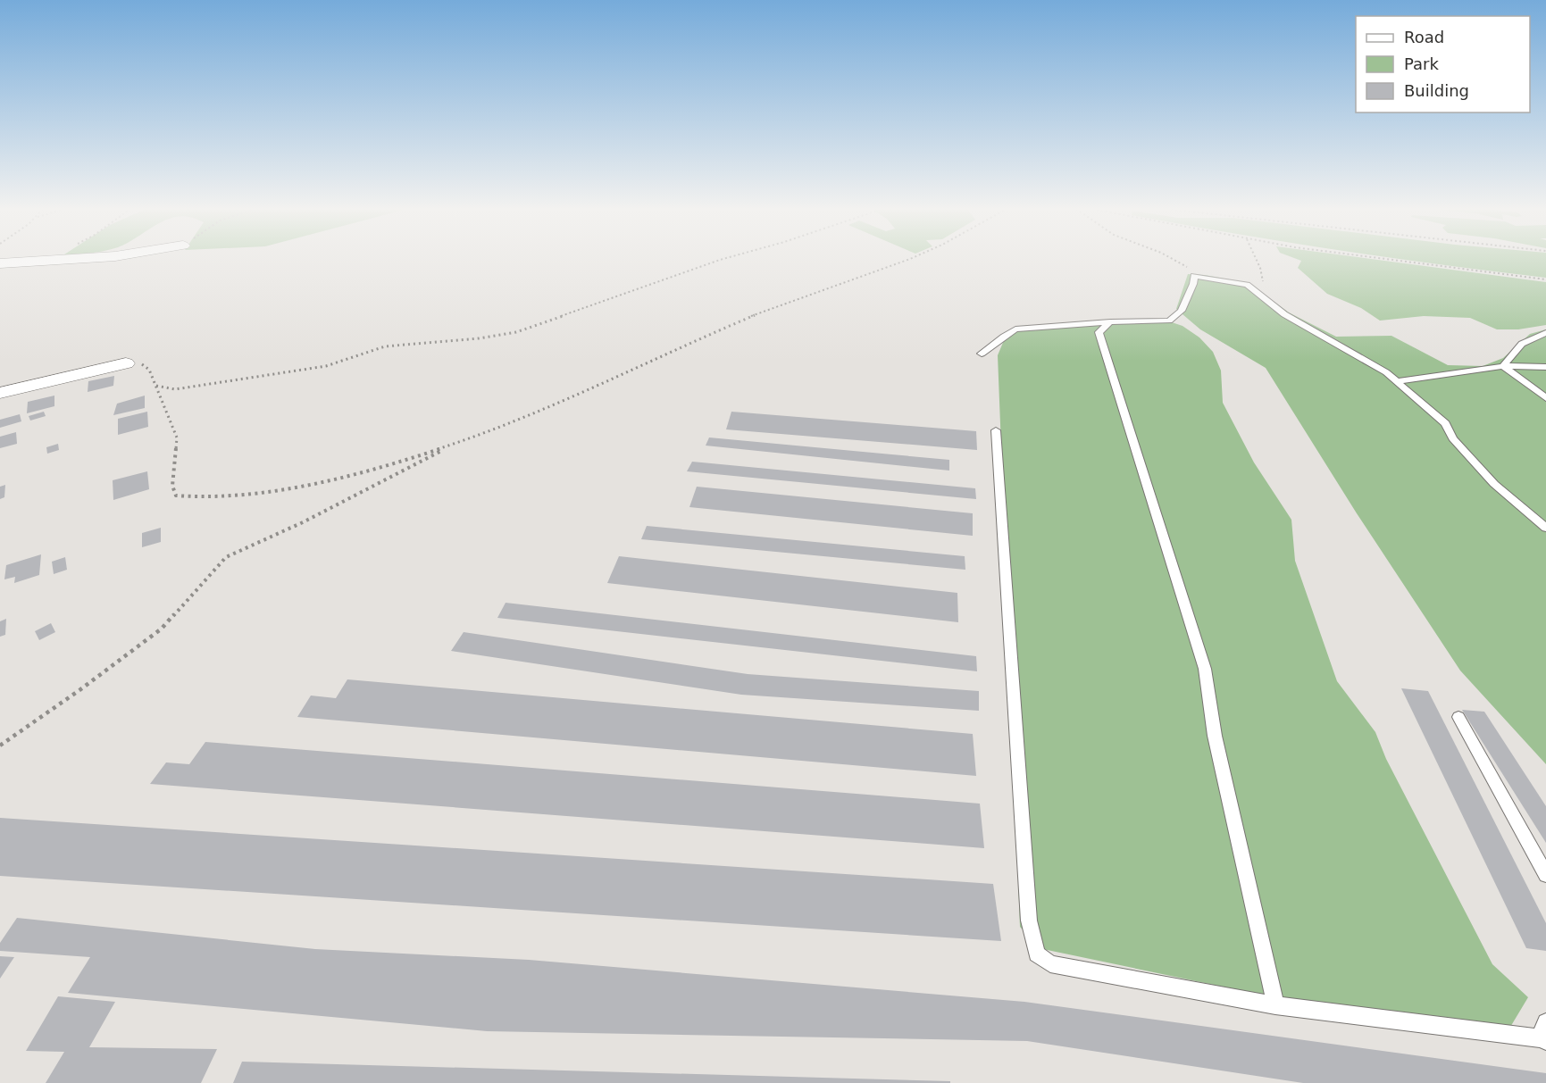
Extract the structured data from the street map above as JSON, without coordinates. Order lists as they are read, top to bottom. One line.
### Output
{"legend":["Road","Park","Building"]}
